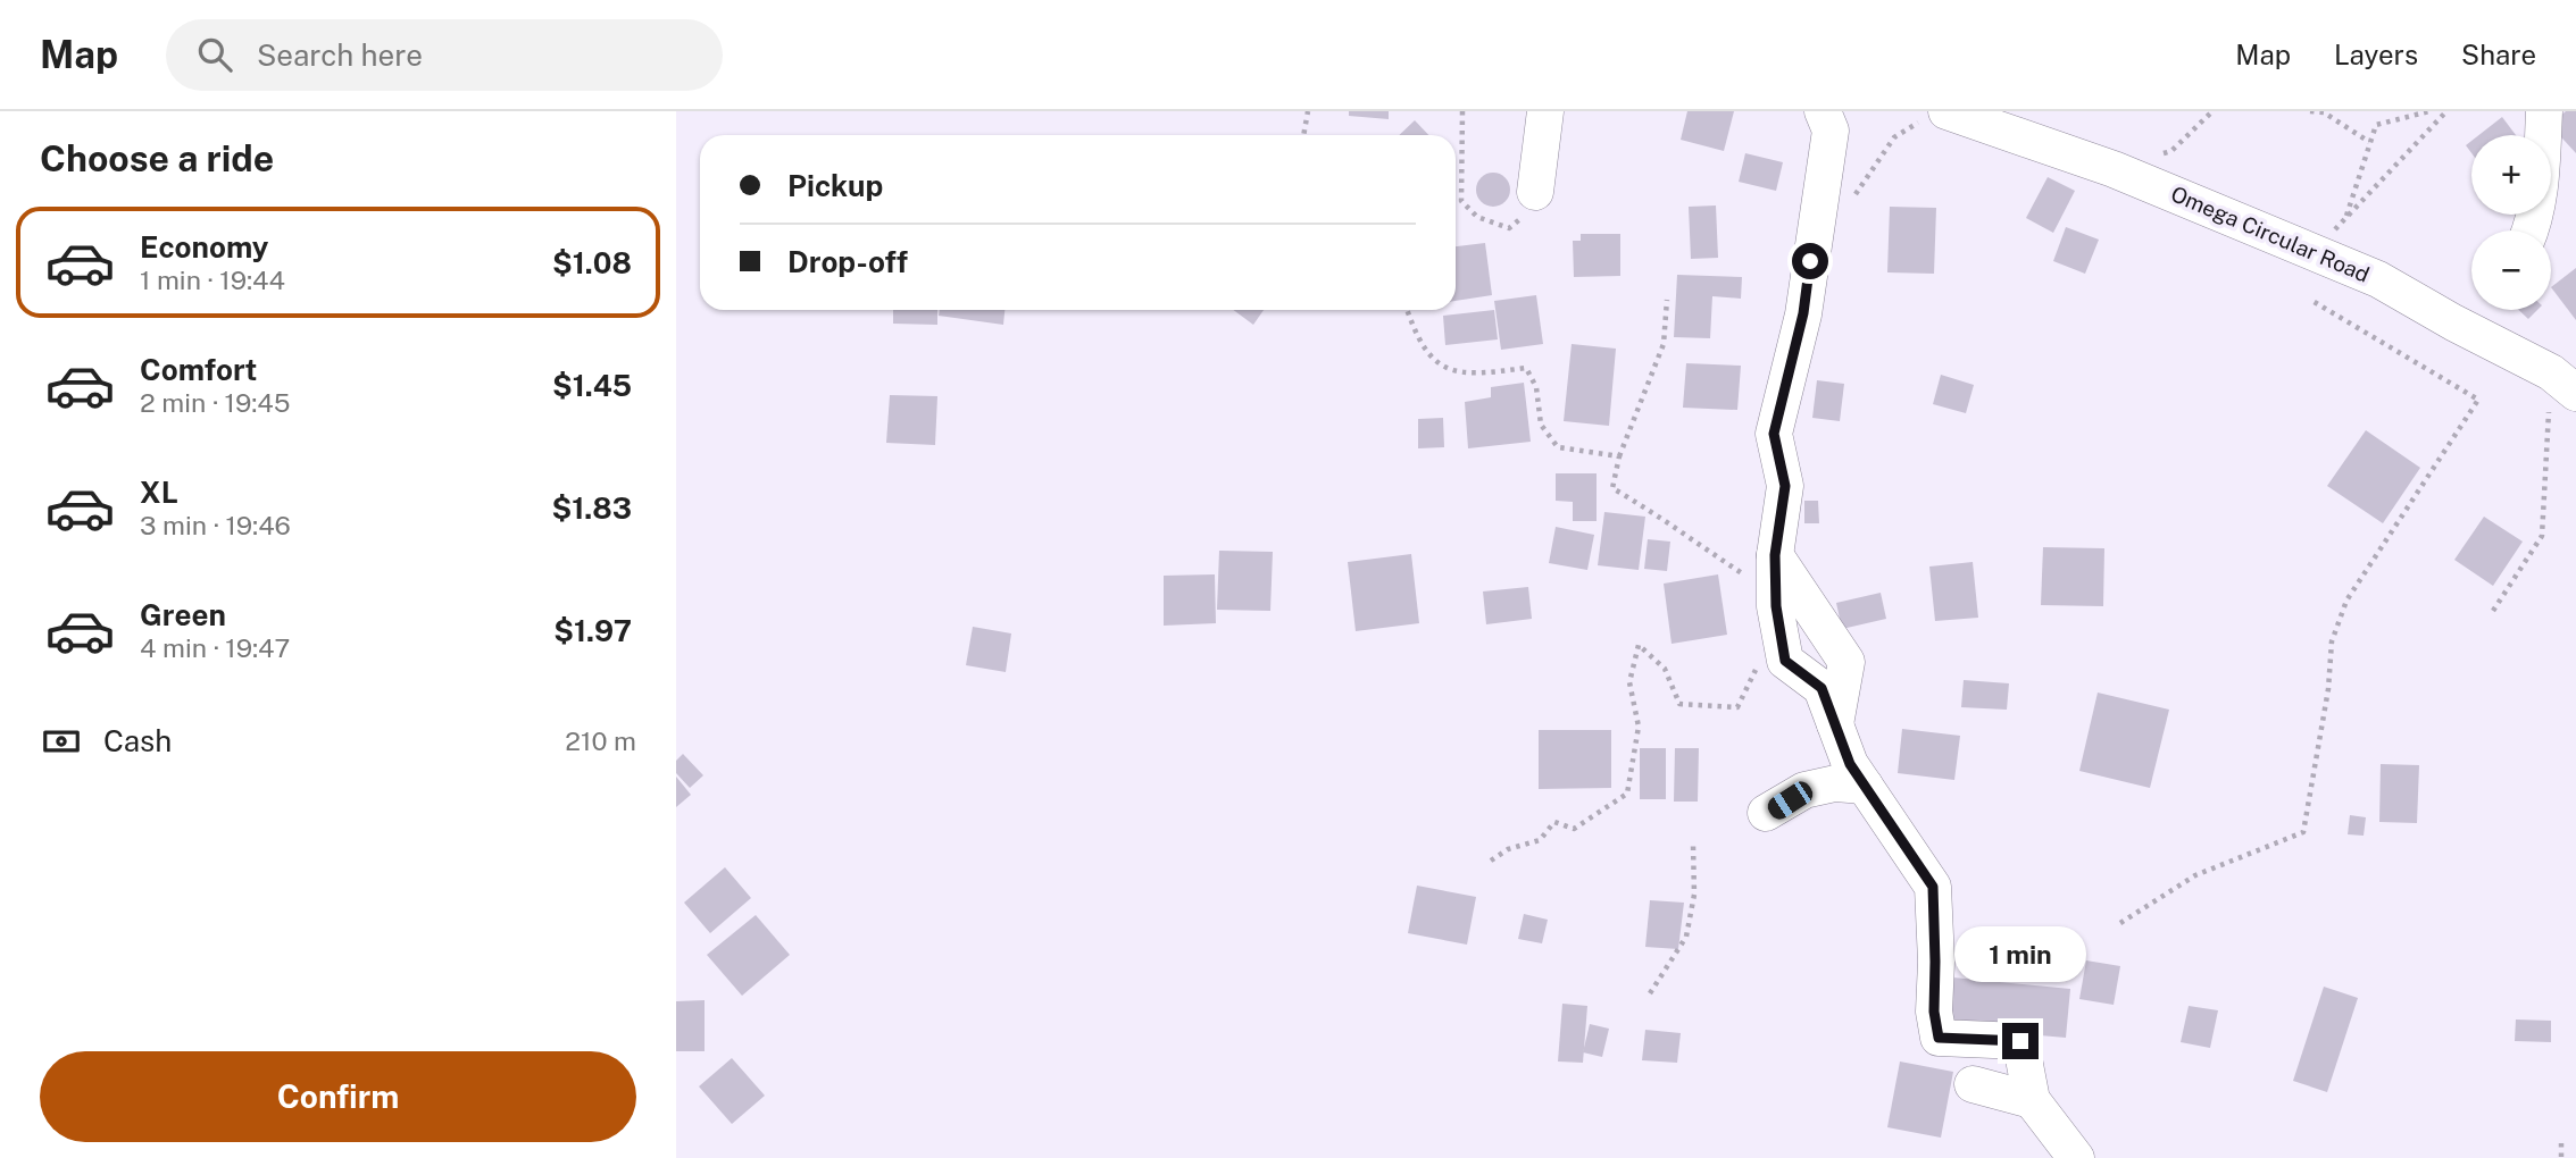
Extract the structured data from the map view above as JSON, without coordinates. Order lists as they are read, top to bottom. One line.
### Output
{"streets":{"street":["Omega Circular Road"]},"page":{"header":"Map","search":"Search here","nav":["Map","Layers","Share"],"heading":"Choose a ride","map_buttons":["+","−"],"banner":["Pickup","Drop-off"],"list":[{"name":"Economy","note":"1 min · 19:44","value":"$1.08"},{"name":"Comfort","note":"2 min · 19:45","value":"$1.45"},{"name":"XL","note":"3 min · 19:46","value":"$1.83"},{"name":"Green","note":"4 min · 19:47","value":"$1.97"}],"pay":["Cash","210 m"],"bubble":"1 min","buttons":"Confirm"}}
